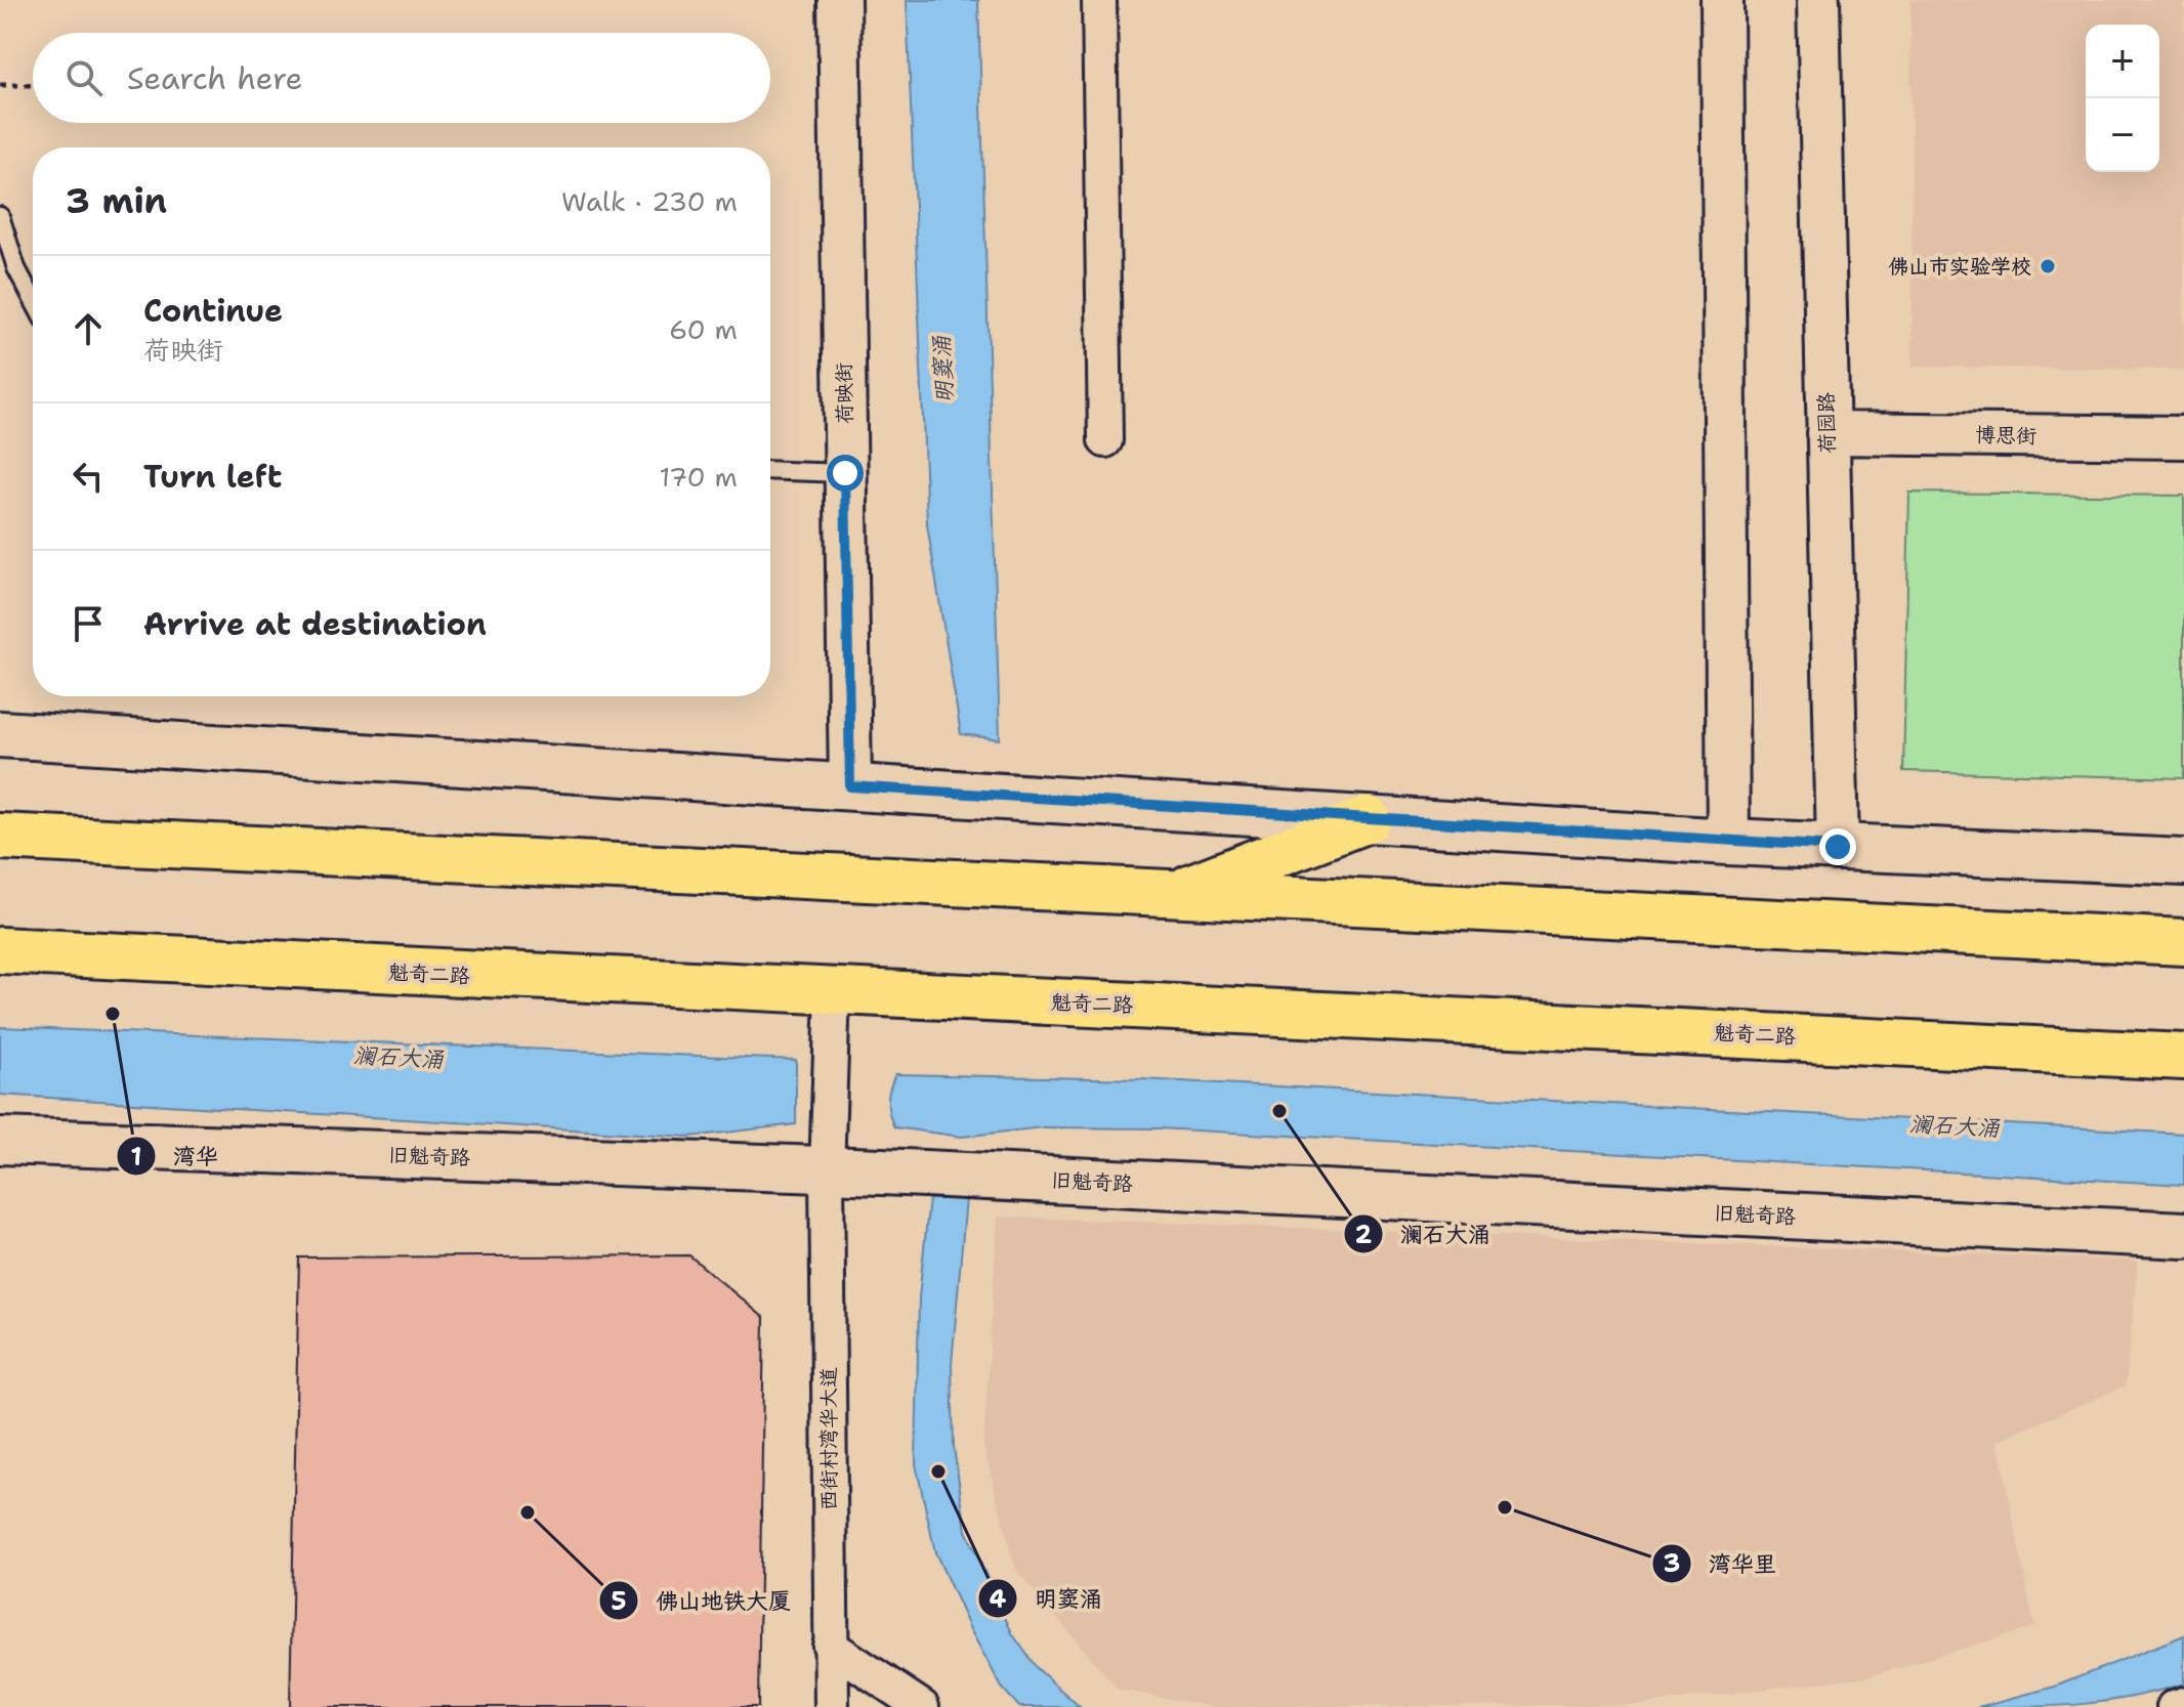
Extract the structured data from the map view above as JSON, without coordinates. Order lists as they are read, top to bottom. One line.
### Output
{"streets":{"highway":["魁奇二路"],"main road":["旧魁奇路"],"street":["荷映街","荷园路","博思街","西街村湾华大道"]},"crossings":[["荷园路","博思街"],["魁奇二路","西街村湾华大道"],["旧魁奇路","西街村湾华大道"]],"water":["明窦涌","澜石大涌"],"places":["佛山市实验学校","湾华","澜石大涌","明窦涌","湾华里","佛山地铁大厦"],"page":{"map_buttons":["+","−"],"search":"Search here","heading":["3 min","Walk · 230 m"],"list":[["Continue","荷映街","60 m"],["Turn left","170 m"],"Arrive at destination"]}}
